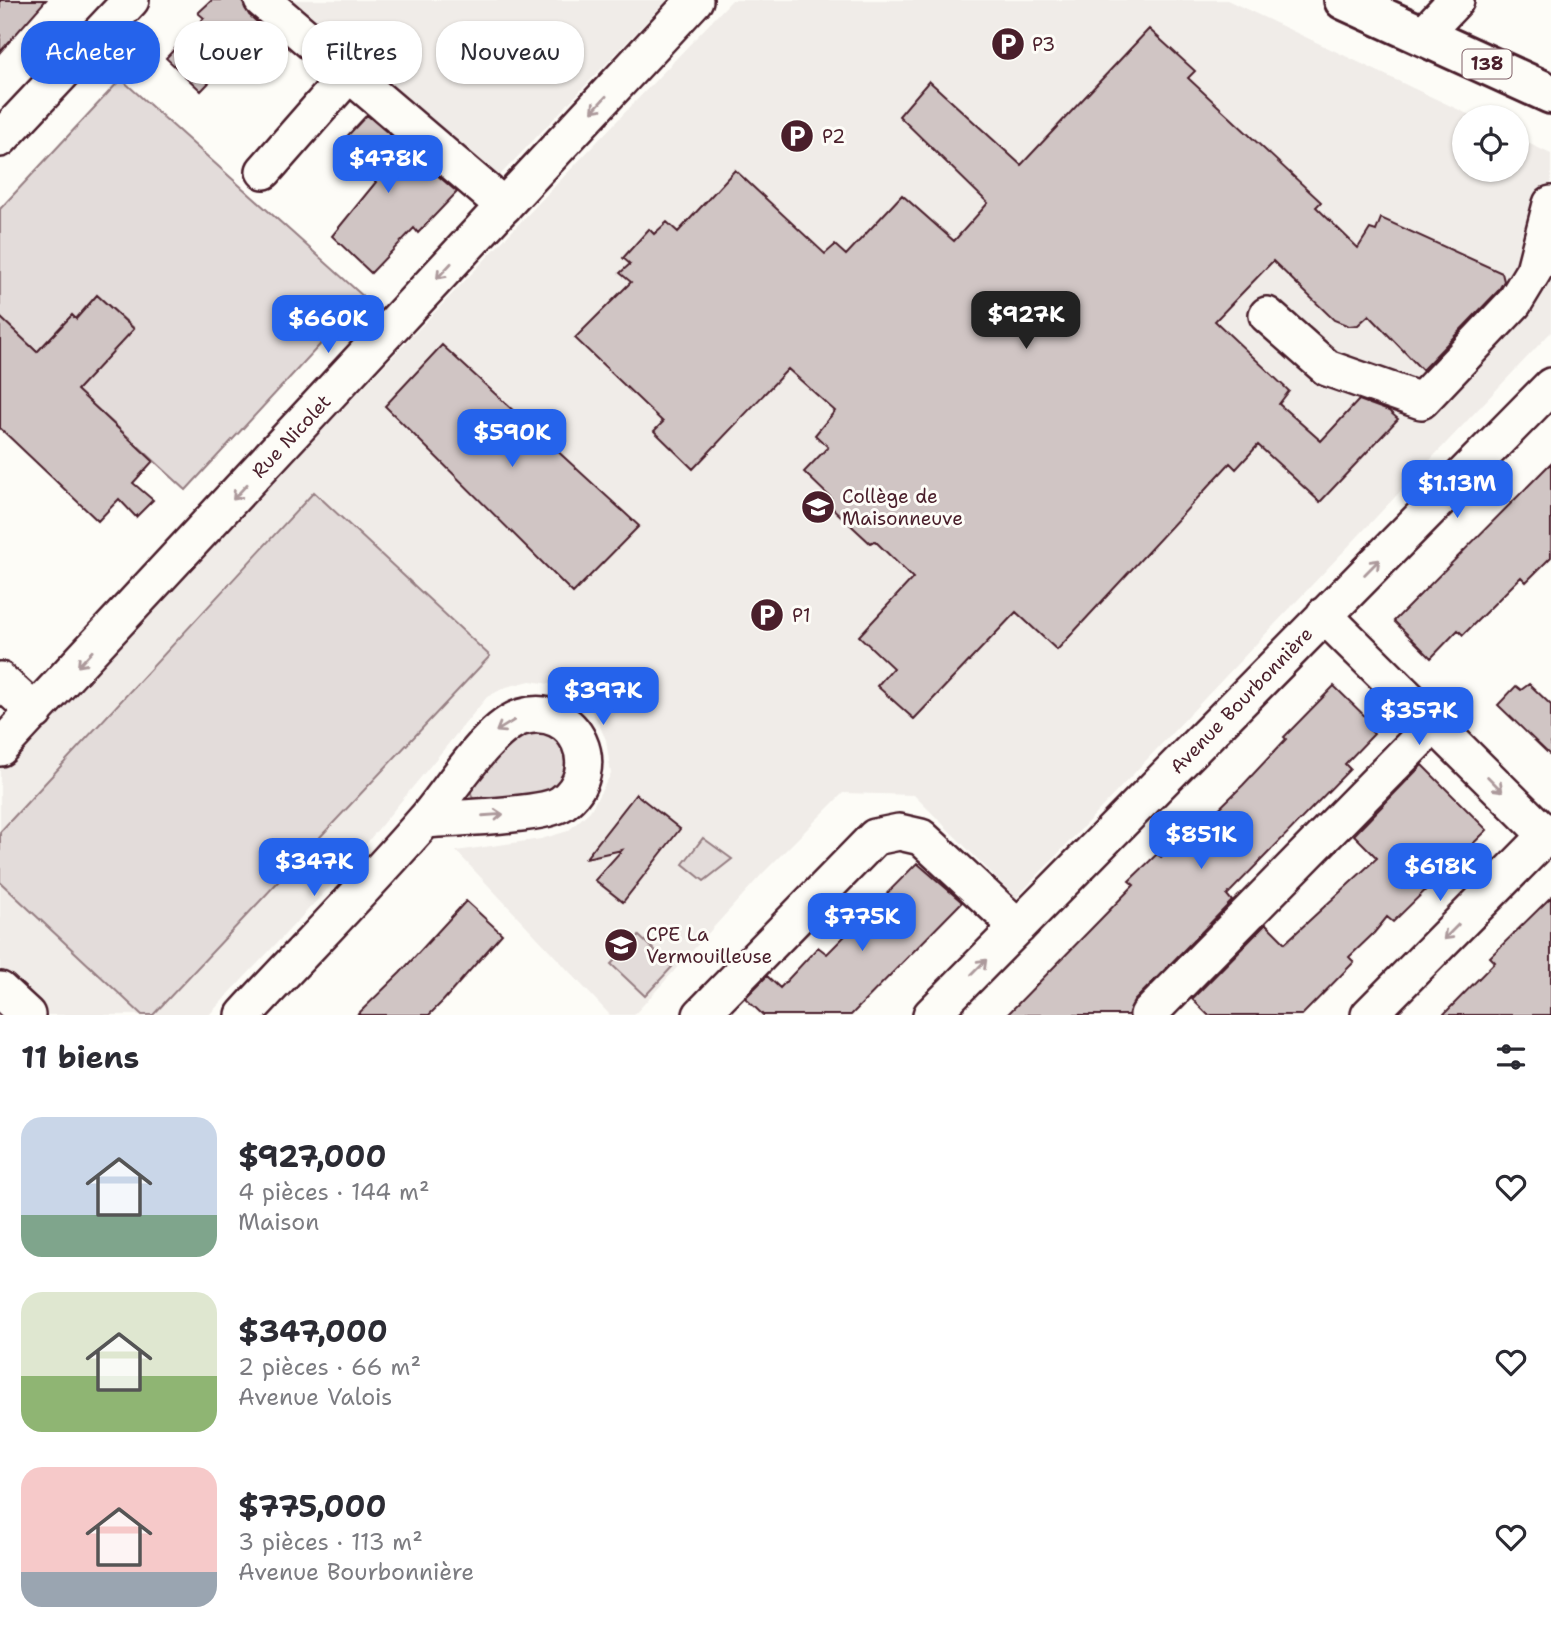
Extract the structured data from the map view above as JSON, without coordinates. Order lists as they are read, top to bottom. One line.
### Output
{"streets":{"main road":["138"],"street":["Rue Nicolet","Avenue Bourbonnière"]},"one_way":["Rue Nicolet","Avenue Bourbonnière"],"places":{"parking":["P3","P2","P1"],"school or university":["Collège de Maisonneuve","CPE La Vermouilleuse"]},"page":{"chip":["Acheter","Louer","Filtres","Nouveau"],"price":["$478K","$927K","$660K","$590K","$1.13M","$397K","$357K","$851K","$347K","$618K","$775K"],"heading":"11 biens","list":[{"name":"$927,000","note":"4 pièces · 144 m² · Maison"},{"name":"$347,000","note":"2 pièces · 66 m² · Avenue Valois"},{"name":"$775,000","note":"3 pièces · 113 m² · Avenue Bourbonnière"}]}}
